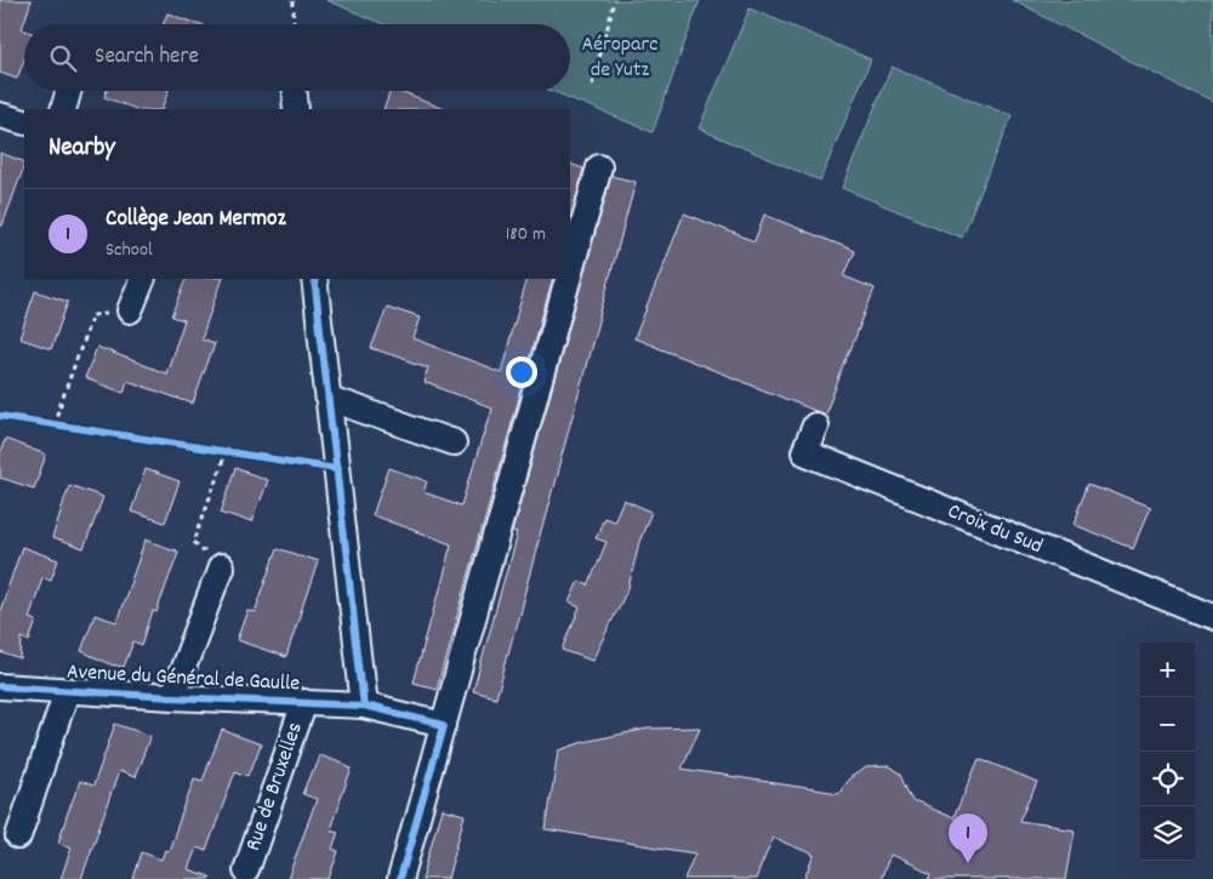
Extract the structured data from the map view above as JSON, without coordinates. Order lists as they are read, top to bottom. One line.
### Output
{"streets":{"street":["Croix du Sud","Avenue du Général de Gaulle","Rue de Bruxelles"]},"crossings":[["Avenue du Général de Gaulle","Rue de Bruxelles"]],"parks":["Aéroparc de Yutz"],"page":{"search":"Search here","heading":"Nearby","list":[{"mark":"1","name":"Collège Jean Mermoz","note":"School","value":"180 m"}],"map_buttons":["+","−"],"pins":"1"}}
